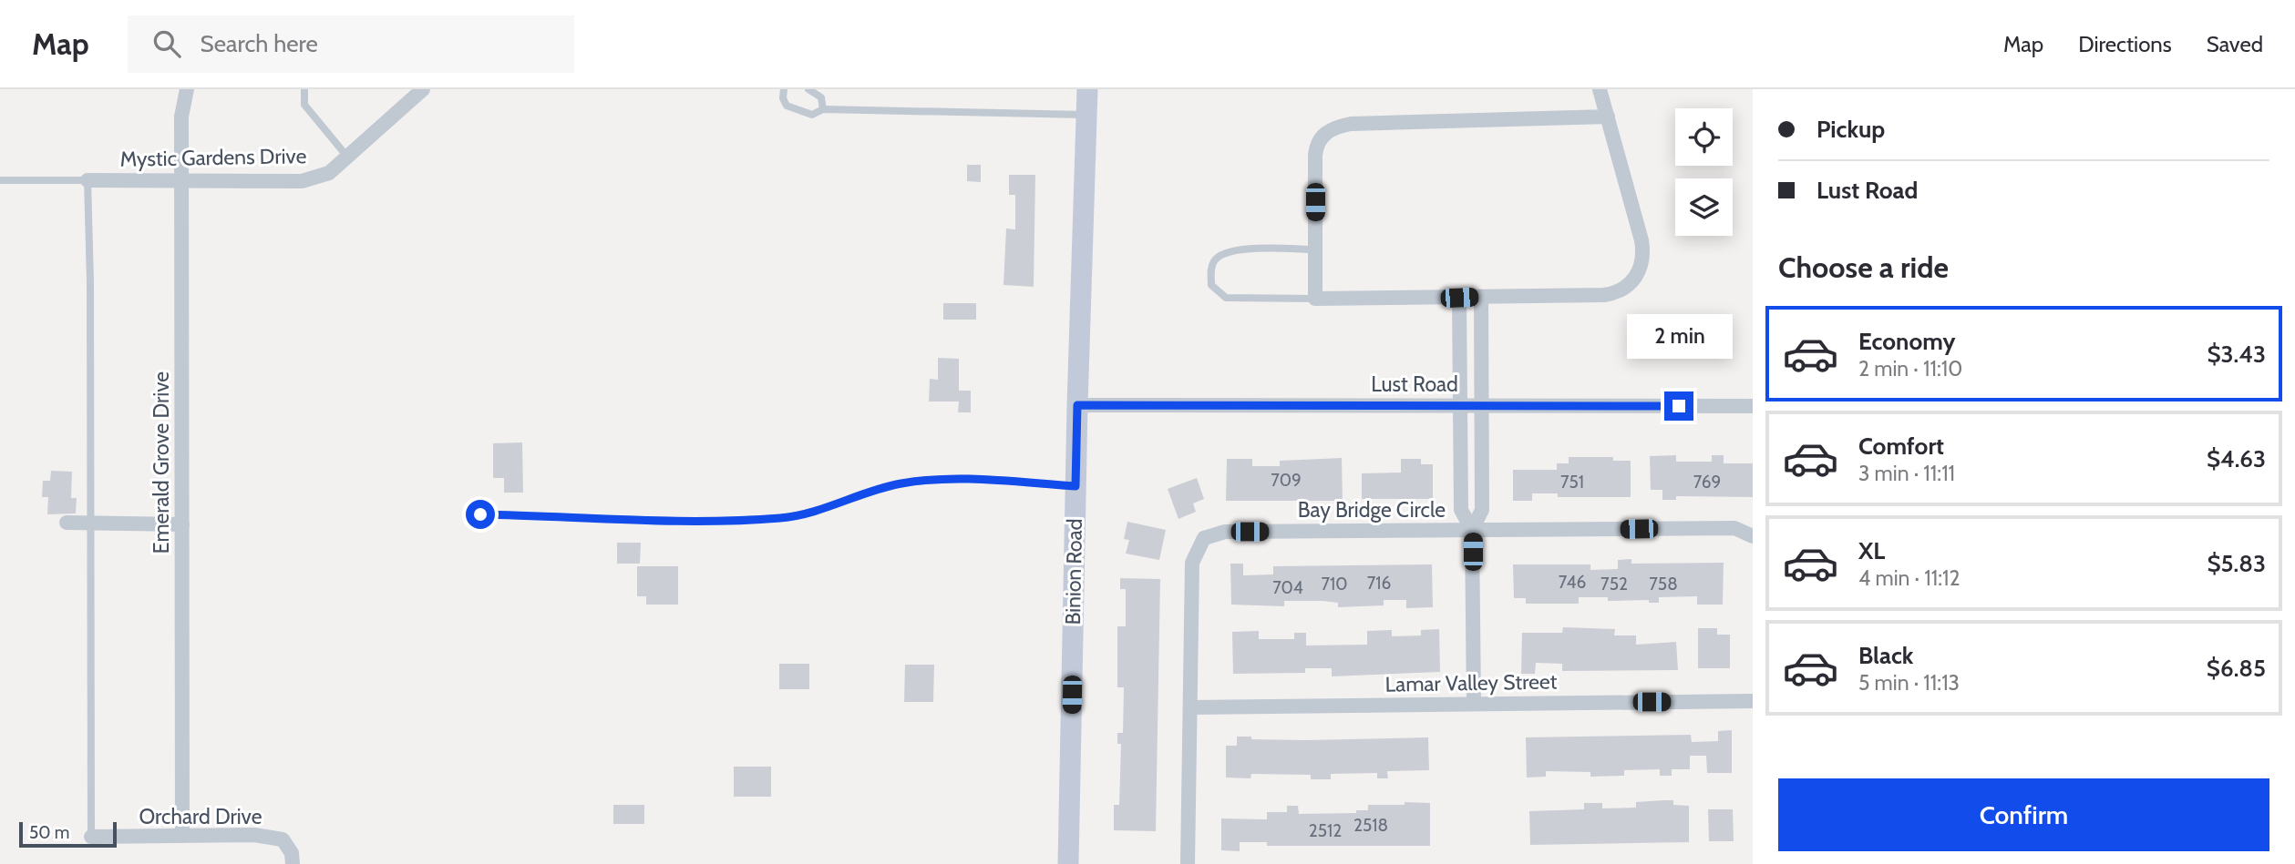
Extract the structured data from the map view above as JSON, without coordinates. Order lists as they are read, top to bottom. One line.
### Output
{"streets":{"main road":["Binion Road"],"street":["Mystic Gardens Drive","Lust Road","Emerald Grove Drive","Bay Bridge Circle","Lamar Valley Street","Orchard Drive"]},"crossings":[["Mystic Gardens Drive","Emerald Grove Drive"],["Lust Road","Binion Road"],["Emerald Grove Drive","Orchard Drive"],["Bay Bridge Circle","Lamar Valley Street"]],"house_numbers":["709","751","769","746","716","710","752","758","704","2518","2512"],"scale_bar":"50 m","page":{"header":"Map","search":"Search here","nav":["Map","Directions","Saved"],"banner":["Pickup","Lust Road"],"heading":"Choose a ride","list":[{"name":"Economy","note":"2 min · 11:10","value":"$3.43"},{"name":"Comfort","note":"3 min · 11:11","value":"$4.63"},{"name":"XL","note":"4 min · 11:12","value":"$5.83"},{"name":"Black","note":"5 min · 11:13","value":"$6.85"}],"bubble":"2 min","buttons":"Confirm","scale":"50 m"}}
